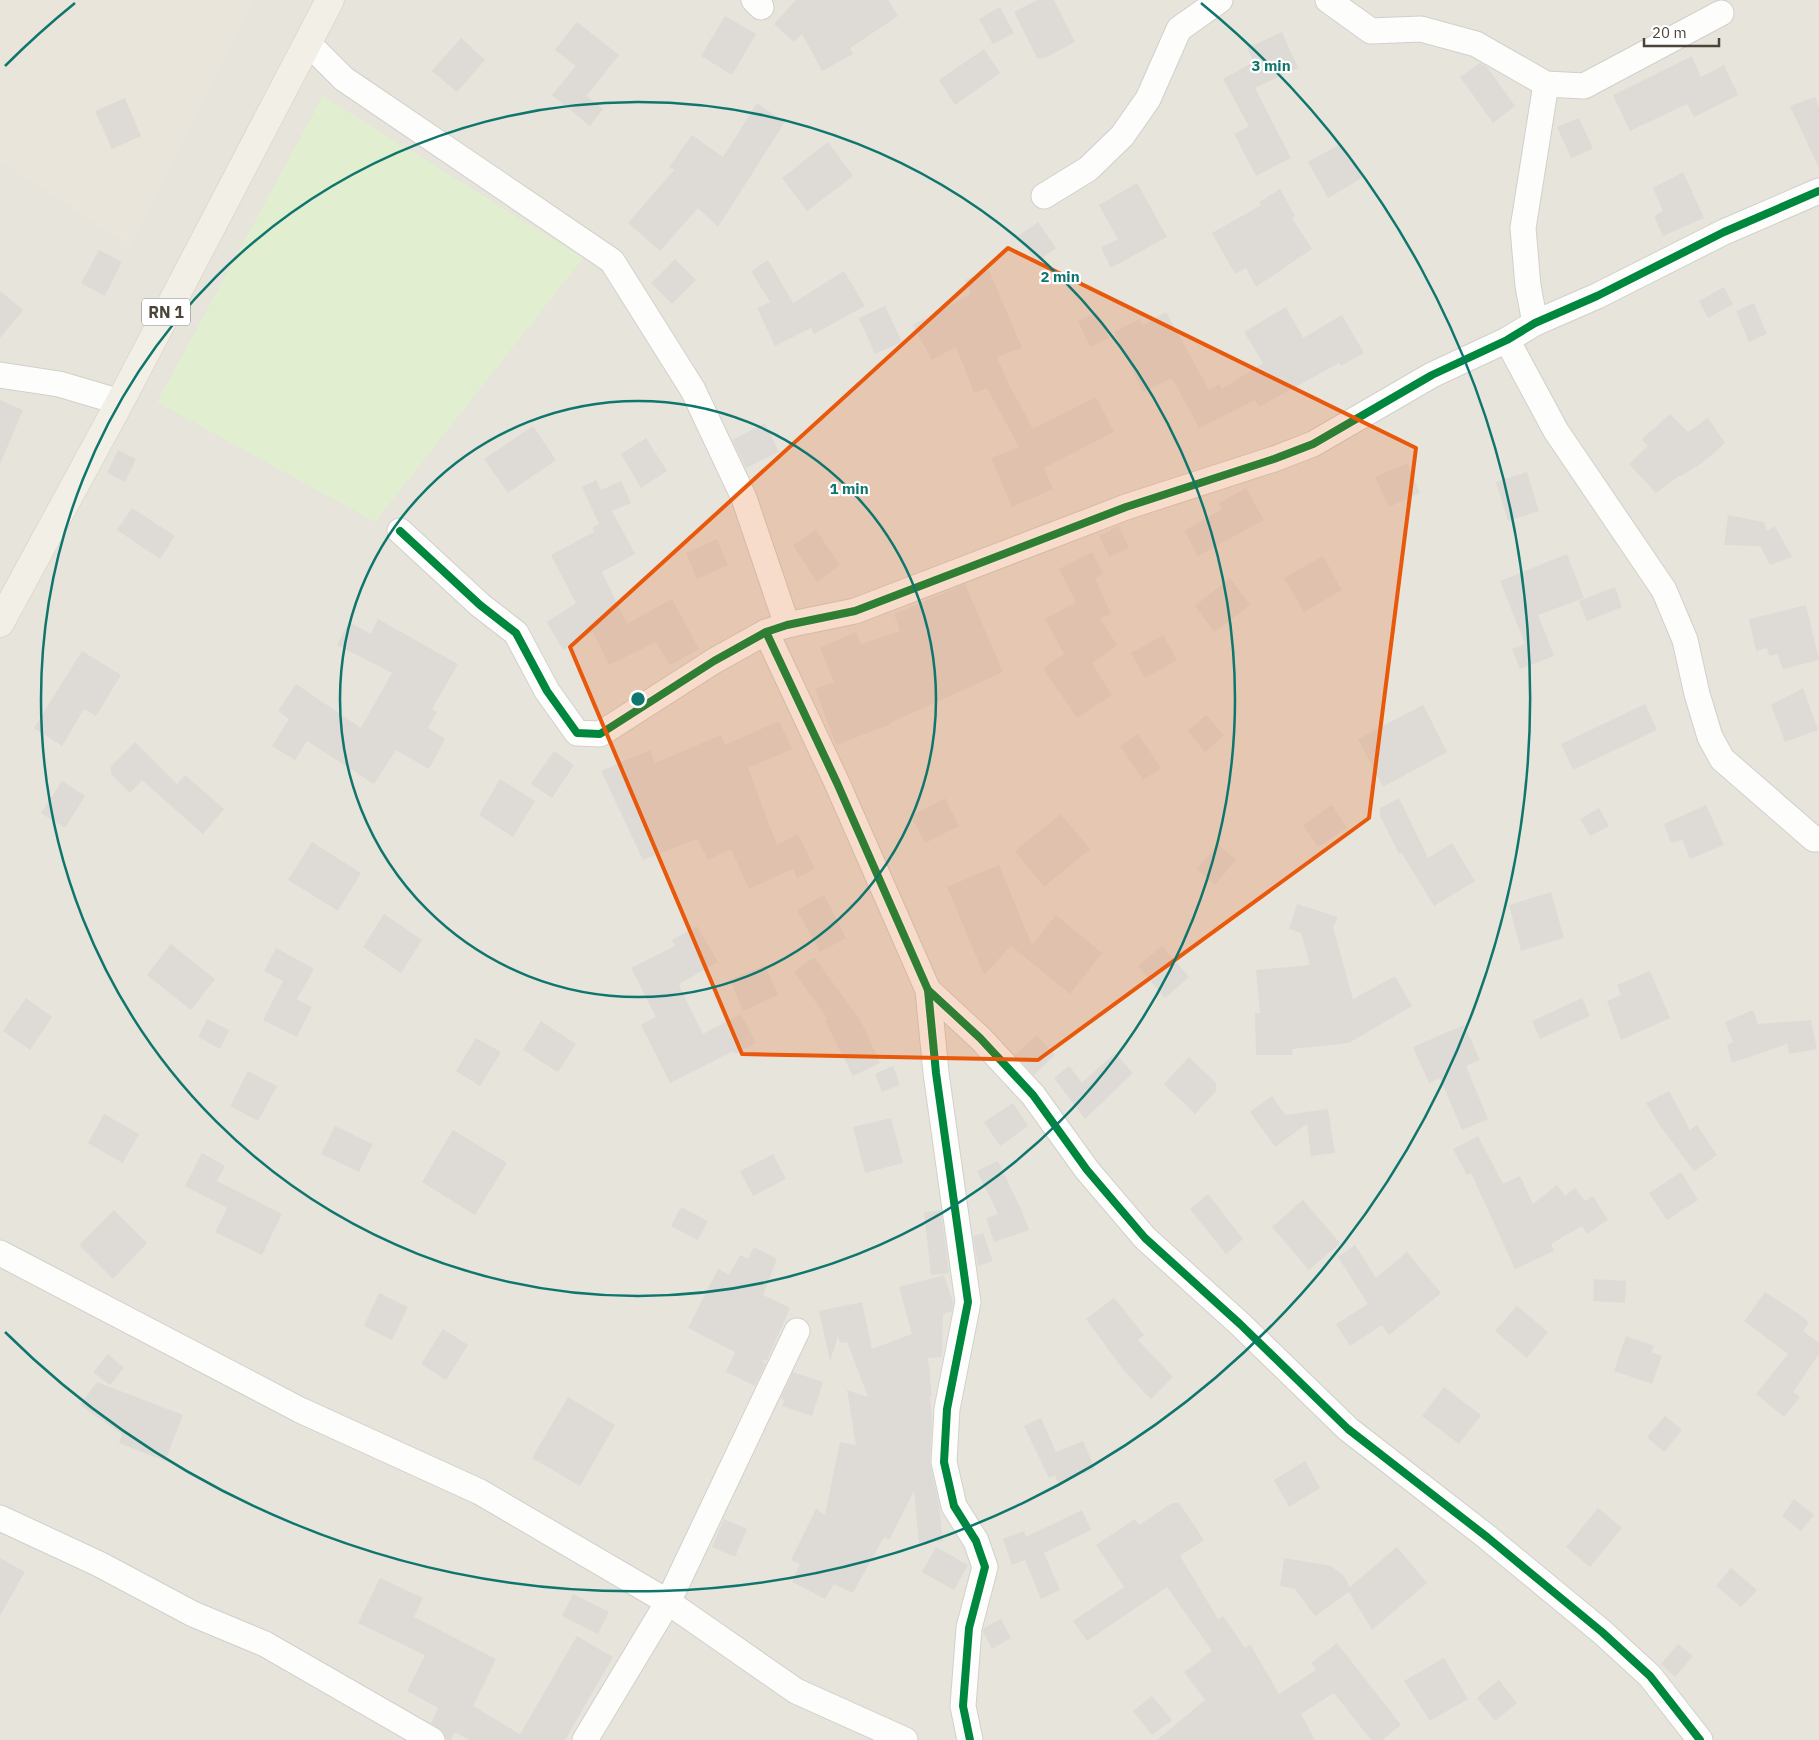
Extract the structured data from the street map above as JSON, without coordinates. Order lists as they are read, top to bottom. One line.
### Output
{"streets":{"main road":["RN 1"]},"scale_bar":"20 m","rings":["3 min","2 min","1 min"]}
